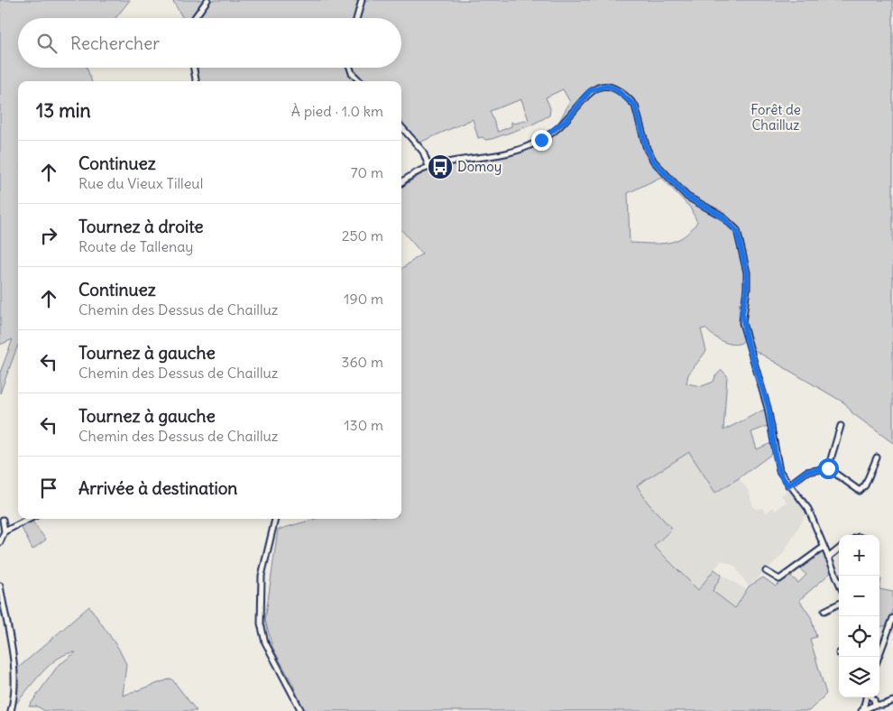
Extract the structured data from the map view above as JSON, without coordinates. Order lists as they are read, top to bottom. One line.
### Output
{"parks":["Forêt de Chailluz"],"places":{"bus stop":["Domoy"]},"page":{"search":"Rechercher","heading":["13 min","À pied · 1.0 km"],"list":[["Continuez","Rue du Vieux Tilleul","70 m"],["Tournez à droite","Route de Tallenay","250 m"],["Continuez","Chemin des Dessus de Chailluz","190 m"],["Tournez à gauche","Chemin des Dessus de Chailluz","360 m"],["Tournez à gauche","Chemin des Dessus de Chailluz","130 m"],"Arrivée à destination"],"map_buttons":["+","−"]}}
